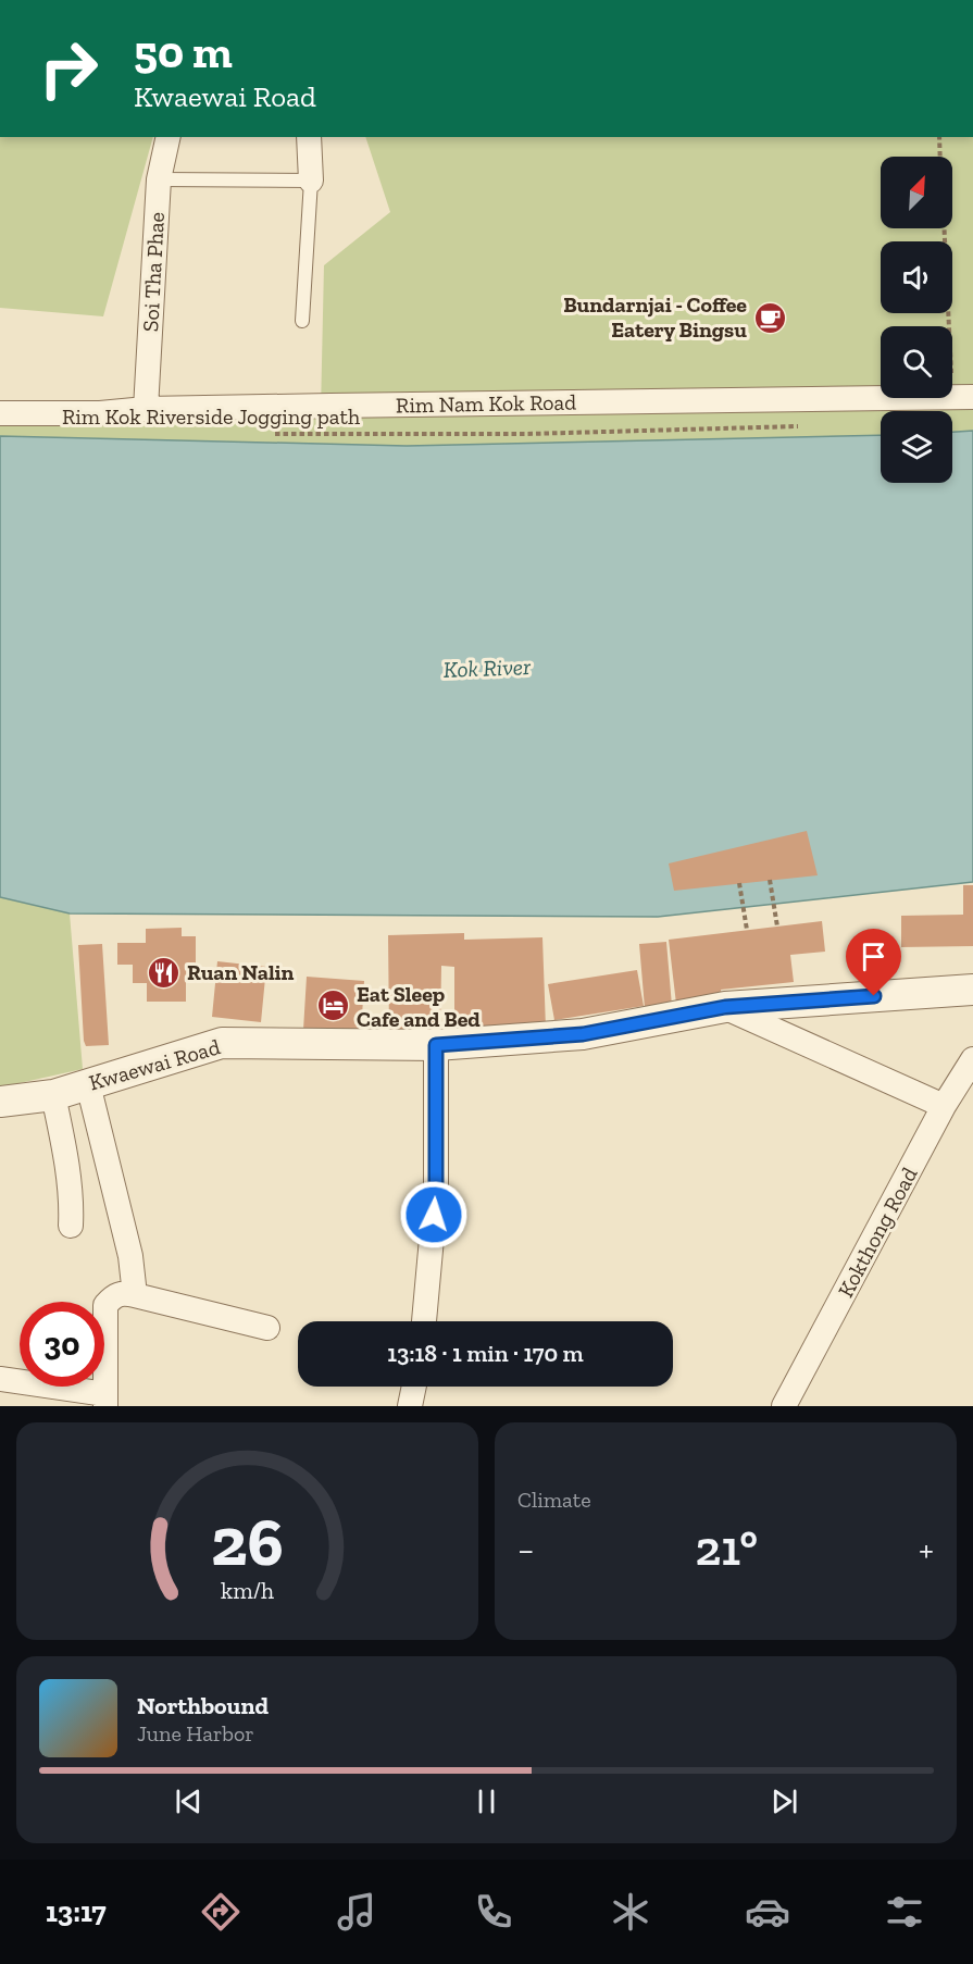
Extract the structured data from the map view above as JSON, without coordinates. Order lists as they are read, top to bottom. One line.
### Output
{"streets":{"street":["Soi Tha Phae","Rim Nam Kok Road","Kwaewai Road","Kokthong Road"],"path":["Rim Kok Riverside Jogging path"]},"crossings":[["Soi Tha Phae","Rim Nam Kok Road"]],"water":["Kok River"],"places":{"cafe":["Bundarnjai - Coffee Eatery Bingsu"],"restaurant":["Ruan Nalin"],"hotel":["Eat Sleep Cafe and Bed"]},"north":"top right","page":{"turn":["50 m","Kwaewai Road"],"limit":"30","trip":"13:18 · 1 min · 170 m","tile":"Climate","heat":["−","21°","+"],"song":["Northbound","June Harbor"],"tabs":"13:17","gauge":["26","km/h"]}}
